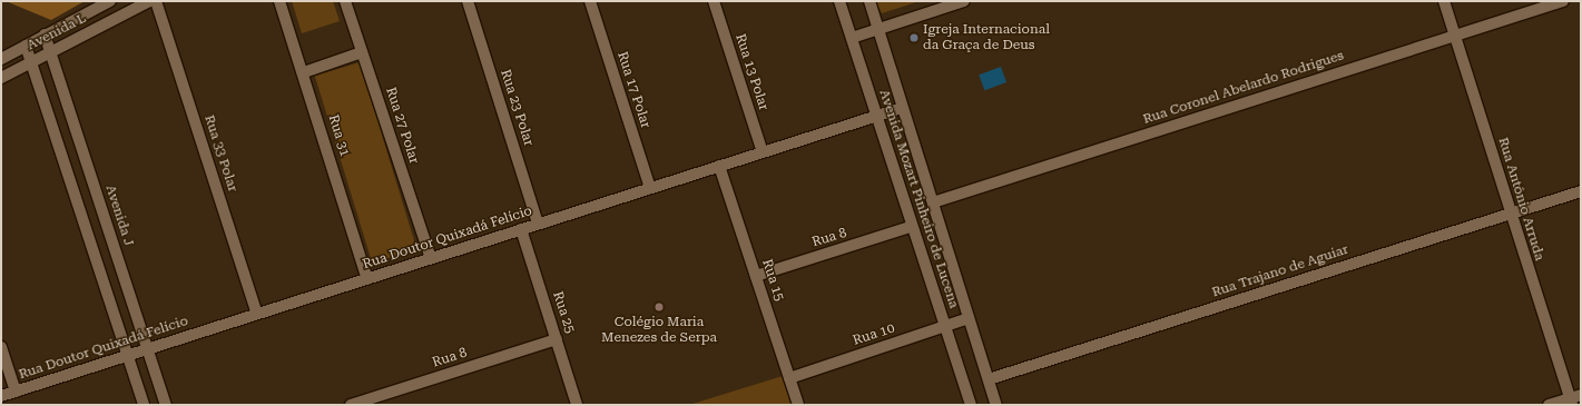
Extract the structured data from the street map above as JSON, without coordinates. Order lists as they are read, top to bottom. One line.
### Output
{"streets":{"street":["Avenida L","Rua 13 Polar","Rua Coronel Abelardo Rodrigues","Rua 17 Polar","Rua 23 Polar","Rua 27 Polar","Rua 31","Rua 33 Polar","Avenida Mozart Pinheiro de Lucena","Rua Antônio Arruda","Avenida J","Rua Doutor Quixadá Felício","Rua 8","Rua Trajano de Aguiar","Rua 15","Rua 25","Rua 10"]},"crossings":[["Avenida L","Avenida J"],["Rua 13 Polar","Rua Doutor Quixadá Felício"],["Rua Coronel Abelardo Rodrigues","Avenida Mozart Pinheiro de Lucena"],["Rua Coronel Abelardo Rodrigues","Rua Antônio Arruda"],["Rua 17 Polar","Rua Doutor Quixadá Felício"],["Rua 23 Polar","Rua Doutor Quixadá Felício"],["Rua 27 Polar","Rua Doutor Quixadá Felício"],["Rua 31","Rua Doutor Quixadá Felício"],["Rua 33 Polar","Rua Doutor Quixadá Felício"],["Avenida Mozart Pinheiro de Lucena","Rua Doutor Quixadá Felício"],["Avenida Mozart Pinheiro de Lucena","Rua 8"],["Avenida Mozart Pinheiro de Lucena","Rua Trajano de Aguiar"],["Avenida Mozart Pinheiro de Lucena","Rua 10"],["Rua Antônio Arruda","Rua Trajano de Aguiar"],["Avenida J","Rua Doutor Quixadá Felício"],["Rua Doutor Quixadá Felício","Rua 15"],["Rua Doutor Quixadá Felício","Rua 25"],["Rua 8","Rua 15"],["Rua 8","Rua 25"],["Rua 15","Rua 10"]],"places":["Igreja Internacional da Graça de Deus","Colégio Maria Menezes de Serpa"]}
